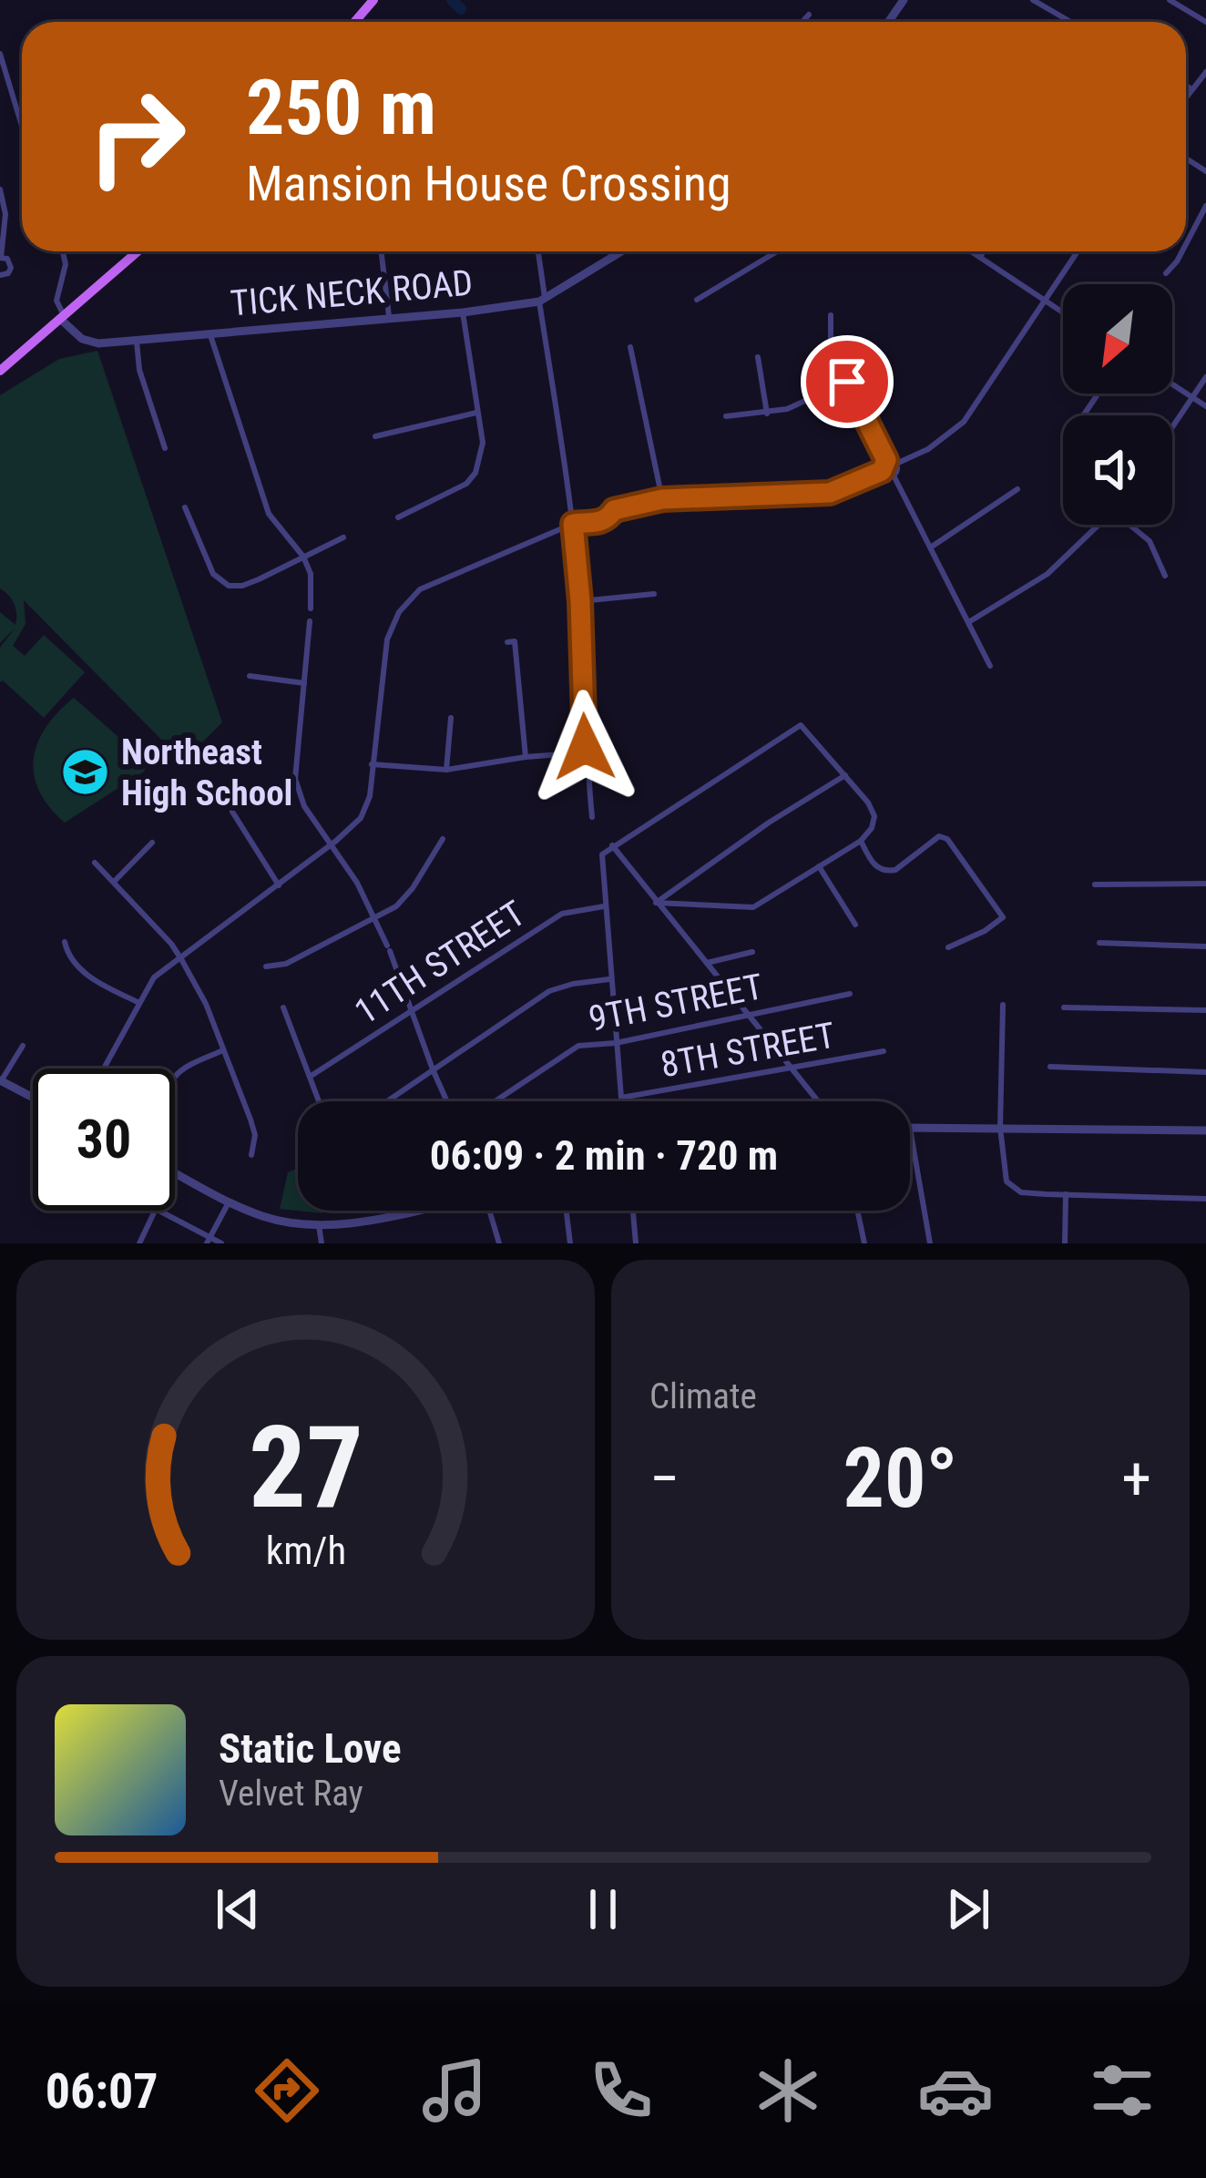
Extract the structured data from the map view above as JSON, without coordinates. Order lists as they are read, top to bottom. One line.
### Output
{"streets":{"street":["TICK NECK ROAD","11TH STREET","9TH STREET","8TH STREET"]},"places":{"school or university":["Northeast High School"]},"north":"bottom left","page":{"turn":["250 m","Mansion House Crossing"],"limit":"30","trip":"06:09 · 2 min · 720 m","tile":"Climate","heat":["−","20°","+"],"song":["Static Love","Velvet Ray"],"tabs":"06:07","gauge":["27","km/h"]}}
